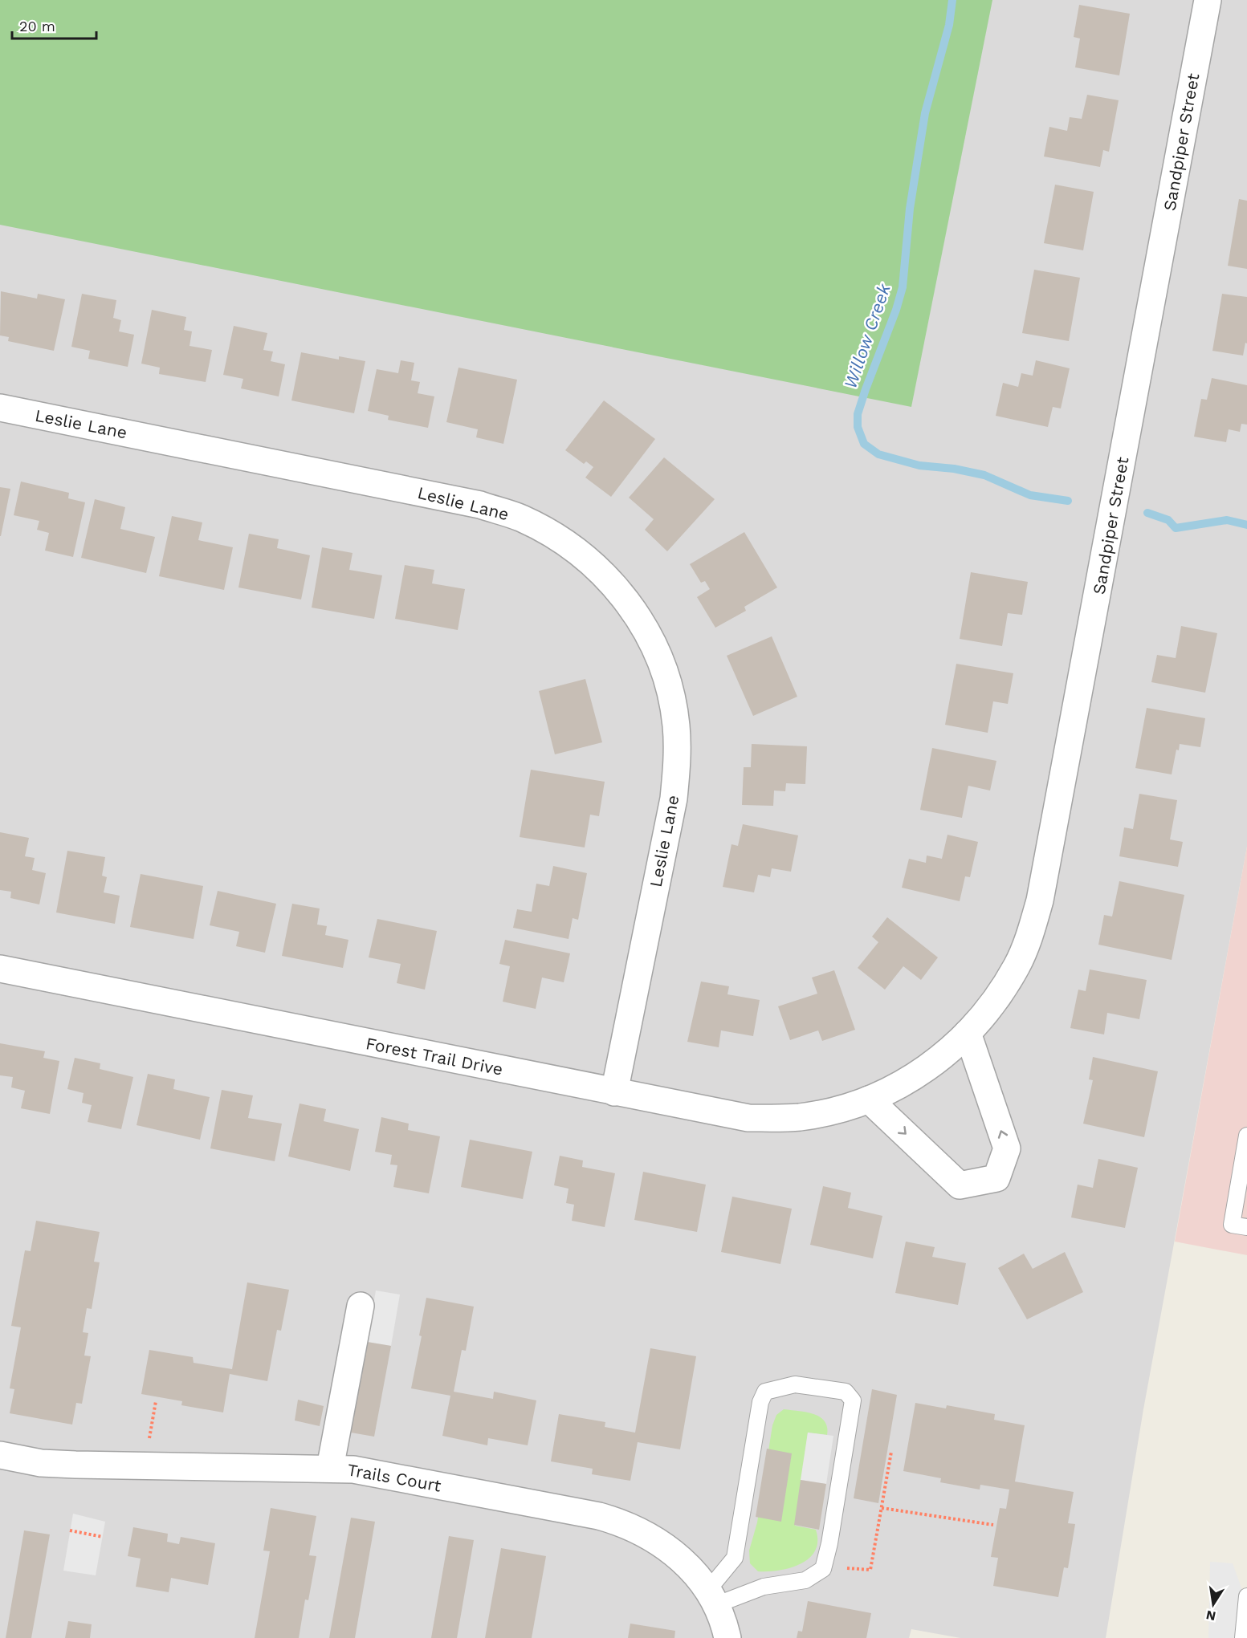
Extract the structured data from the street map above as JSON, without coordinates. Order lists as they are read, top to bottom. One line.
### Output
{"streets":{"street":["Sandpiper Street","Leslie Lane","Forest Trail Drive","Trails Court"]},"crossings":[["Sandpiper Street","Forest Trail Drive"],["Leslie Lane","Forest Trail Drive"]],"water":["Willow Creek"],"scale_bar":"20 m","north":"bottom"}
